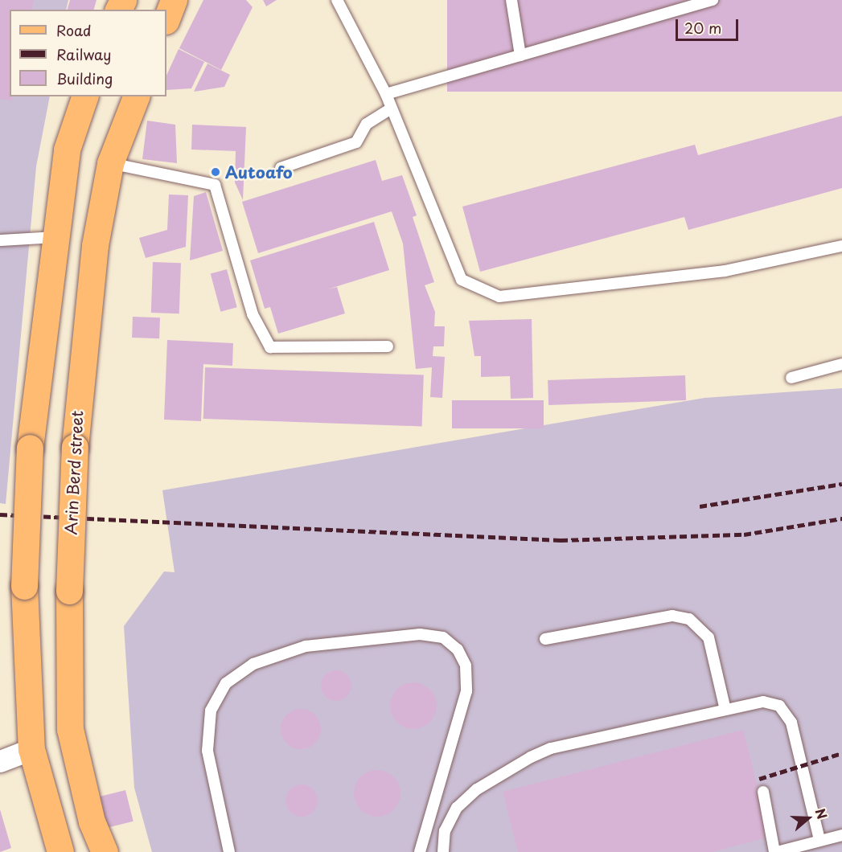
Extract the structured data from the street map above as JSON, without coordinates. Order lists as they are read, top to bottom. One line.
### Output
{"streets":{"main road":["Arin Berd street"]},"places":["Autoafo"],"legend":["Road","Railway","Building"],"scale_bar":"20 m","north":"right"}
